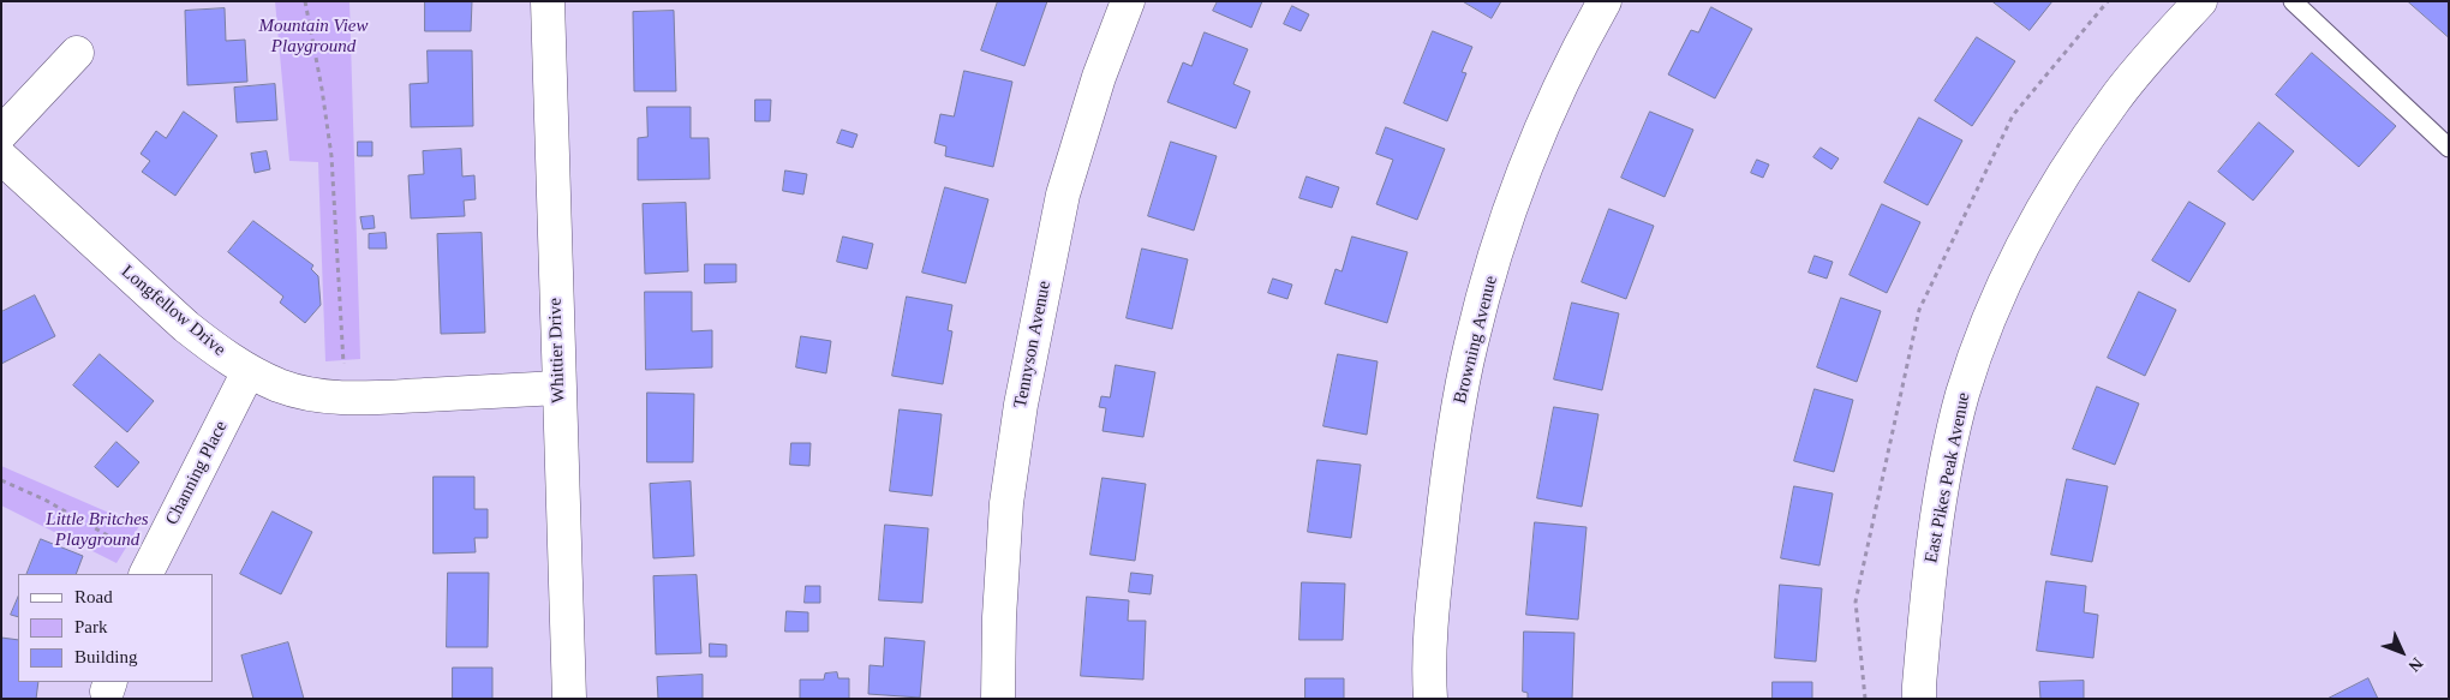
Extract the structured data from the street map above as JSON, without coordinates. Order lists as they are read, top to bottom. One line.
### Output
{"streets":{"street":["Longfellow Drive","Browning Avenue","Tennyson Avenue","Whittier Drive","Channing Place","East Pikes Peak Avenue"]},"crossings":[["Longfellow Drive","Whittier Drive"],["Longfellow Drive","Channing Place"]],"parks":["Mountain View Playground","Little Britches Playground"],"legend":["Road","Park","Building"],"north":"bottom right"}
